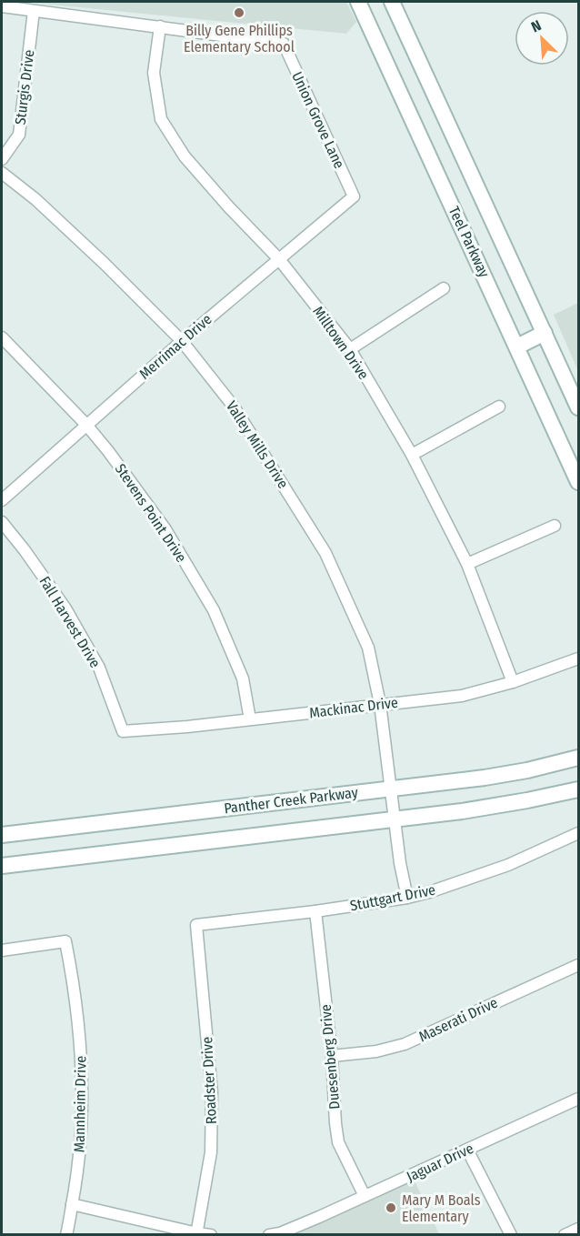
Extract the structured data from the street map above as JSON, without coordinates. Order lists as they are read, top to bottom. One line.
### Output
{"streets":{"main road":["Teel Parkway","Panther Creek Parkway"],"street":["Sturgis Drive","Union Grove Lane","Milltown Drive","Merrimac Drive","Valley Mills Drive","Stevens Point Drive","Fall Harvest Drive","Mackinac Drive","Stuttgart Drive","Maserati Drive","Duesenberg Drive","Roadster Drive","Mannheim Drive","Jaguar Drive"]},"crossings":[["Union Grove Lane","Milltown Drive"],["Union Grove Lane","Merrimac Drive"],["Milltown Drive","Merrimac Drive"],["Milltown Drive","Mackinac Drive"],["Merrimac Drive","Valley Mills Drive"],["Merrimac Drive","Stevens Point Drive"],["Valley Mills Drive","Mackinac Drive"],["Valley Mills Drive","Panther Creek Parkway"],["Valley Mills Drive","Stuttgart Drive"],["Stevens Point Drive","Mackinac Drive"],["Fall Harvest Drive","Mackinac Drive"],["Stuttgart Drive","Duesenberg Drive"],["Stuttgart Drive","Roadster Drive"],["Maserati Drive","Duesenberg Drive"],["Duesenberg Drive","Jaguar Drive"]],"places":["Billy Gene Phillips Elementary School","Mary M Boals Elementary"],"north":"top left"}
